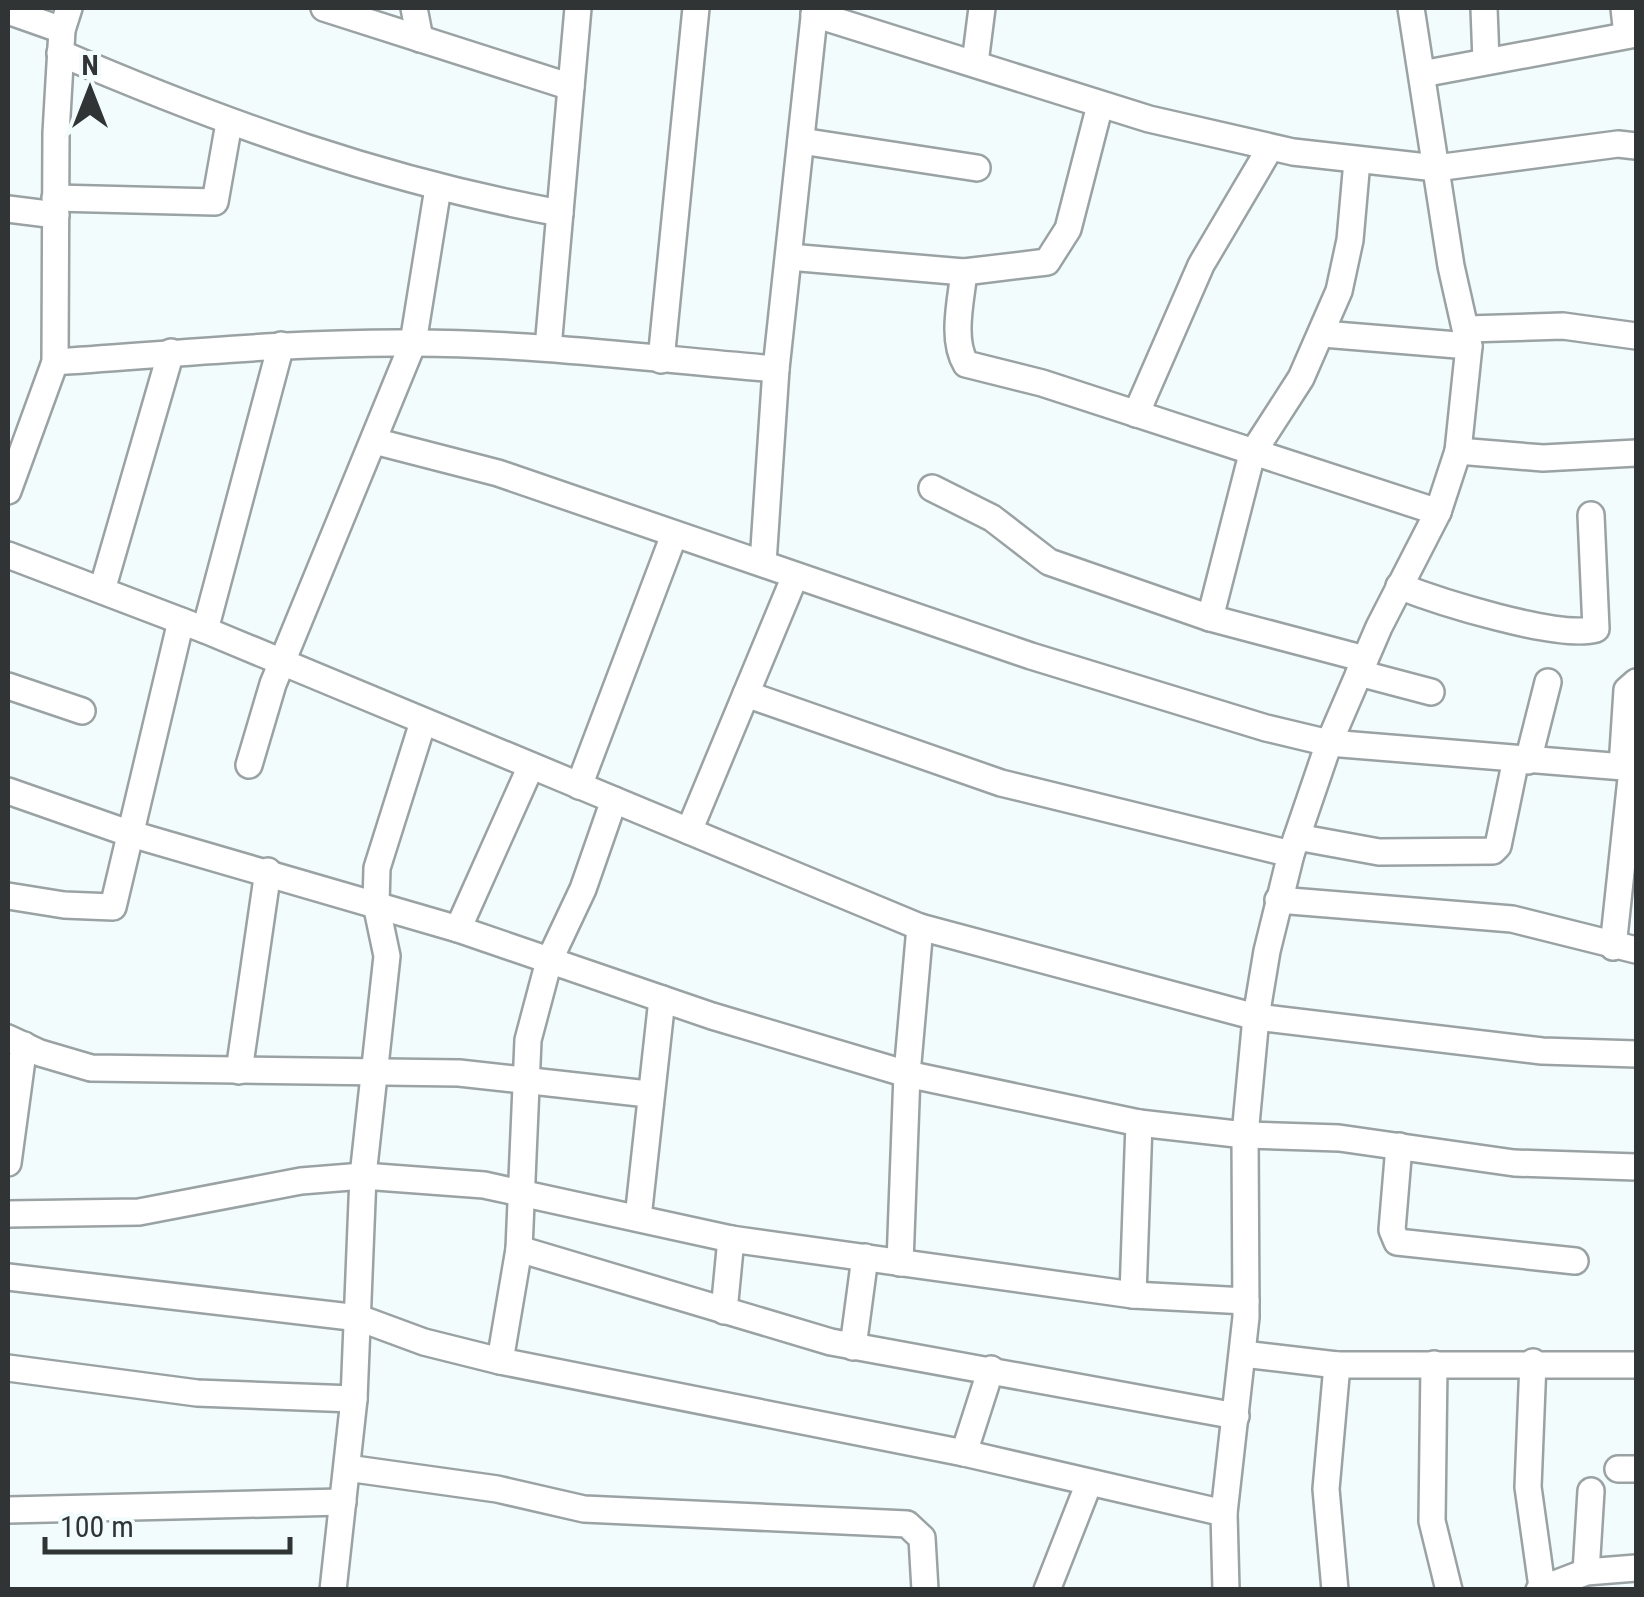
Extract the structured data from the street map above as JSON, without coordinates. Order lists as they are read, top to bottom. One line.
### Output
{"scale_bar":"100 m","north":"top"}
